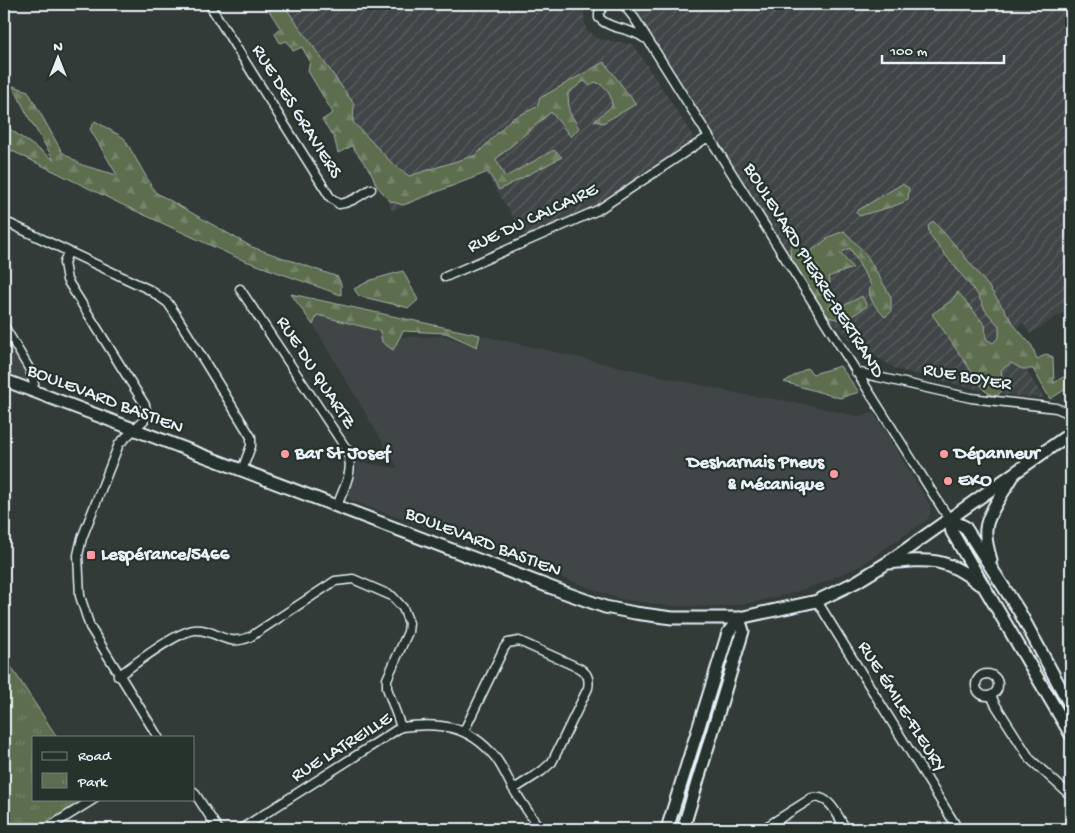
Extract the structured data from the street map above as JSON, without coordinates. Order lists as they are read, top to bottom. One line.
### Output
{"streets":{"main road":["BOULEVARD PIERRE-BERTRAND","BOULEVARD BASTIEN"],"street":["RUE DES GRAVIERS","RUE DU CALCAIRE","RUE DU QUARTZ","RUE BOYER","RUE ÉMILE-FLEURY","RUE LATREILLE"]},"crossings":[["RUE DU CALCAIRE","BOULEVARD PIERRE-BERTRAND"],["BOULEVARD PIERRE-BERTRAND","RUE BOYER"],["BOULEVARD PIERRE-BERTRAND","BOULEVARD BASTIEN"],["RUE DU QUARTZ","BOULEVARD BASTIEN"],["BOULEVARD BASTIEN","RUE ÉMILE-FLEURY"]],"places":{"other":["Bar St Josef","Dépanneur","Desharnais Pneus & Mécanique","EKO"],"transit":["Lespérance/5466"]},"legend":["Road","Park"],"scale_bar":"100 m","north":"top"}
